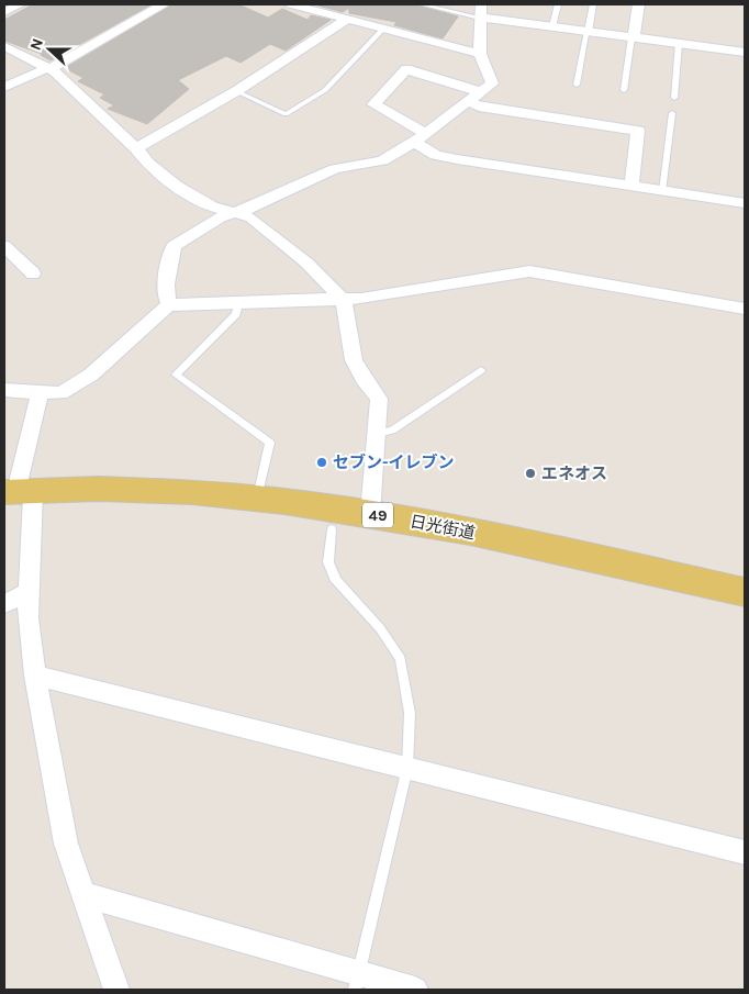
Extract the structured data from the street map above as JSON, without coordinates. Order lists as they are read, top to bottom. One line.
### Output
{"streets":{"main road":["49","日光街道"]},"places":["セブン-イレブン","エネオス"],"north":"left"}
